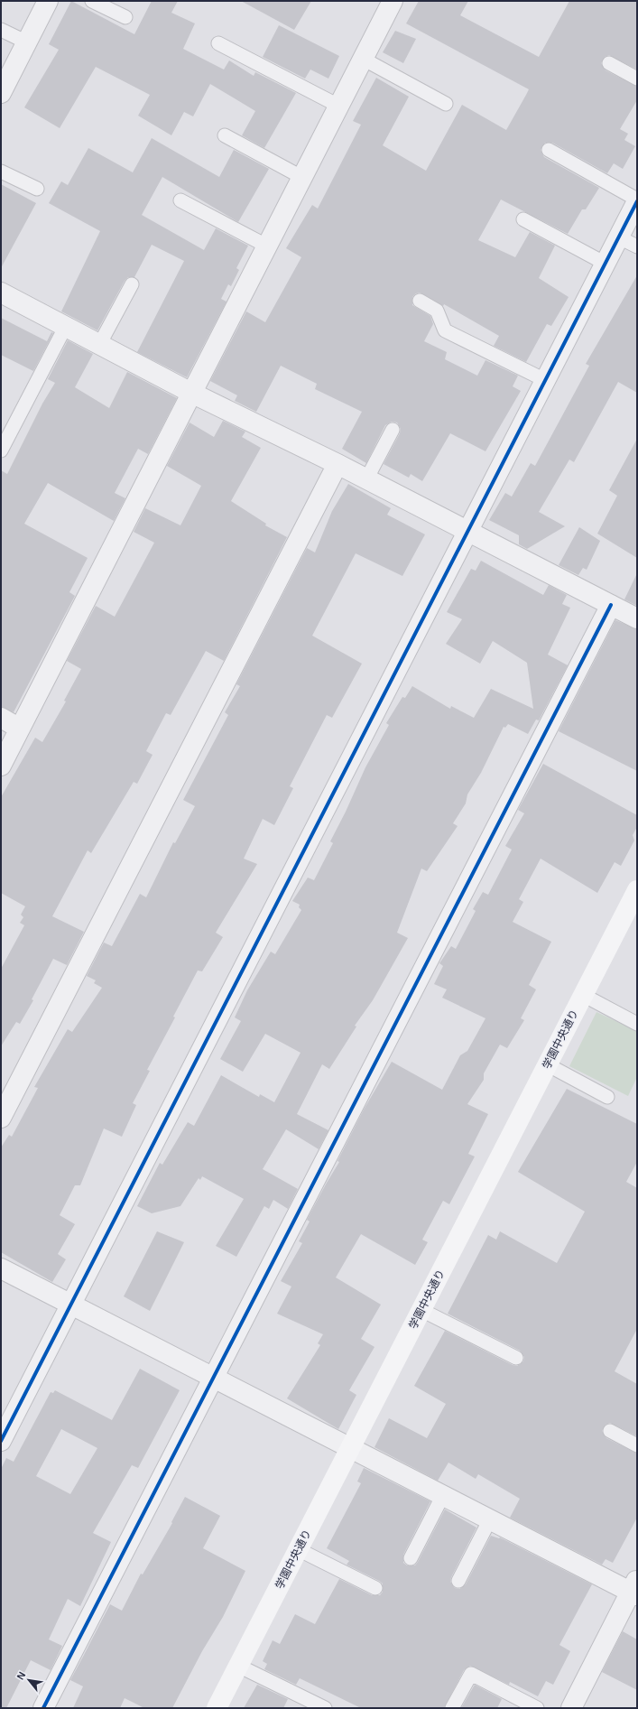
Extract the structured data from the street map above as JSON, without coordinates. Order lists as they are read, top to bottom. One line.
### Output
{"streets":{"street":["学園中央通り"]},"north":"top left"}
